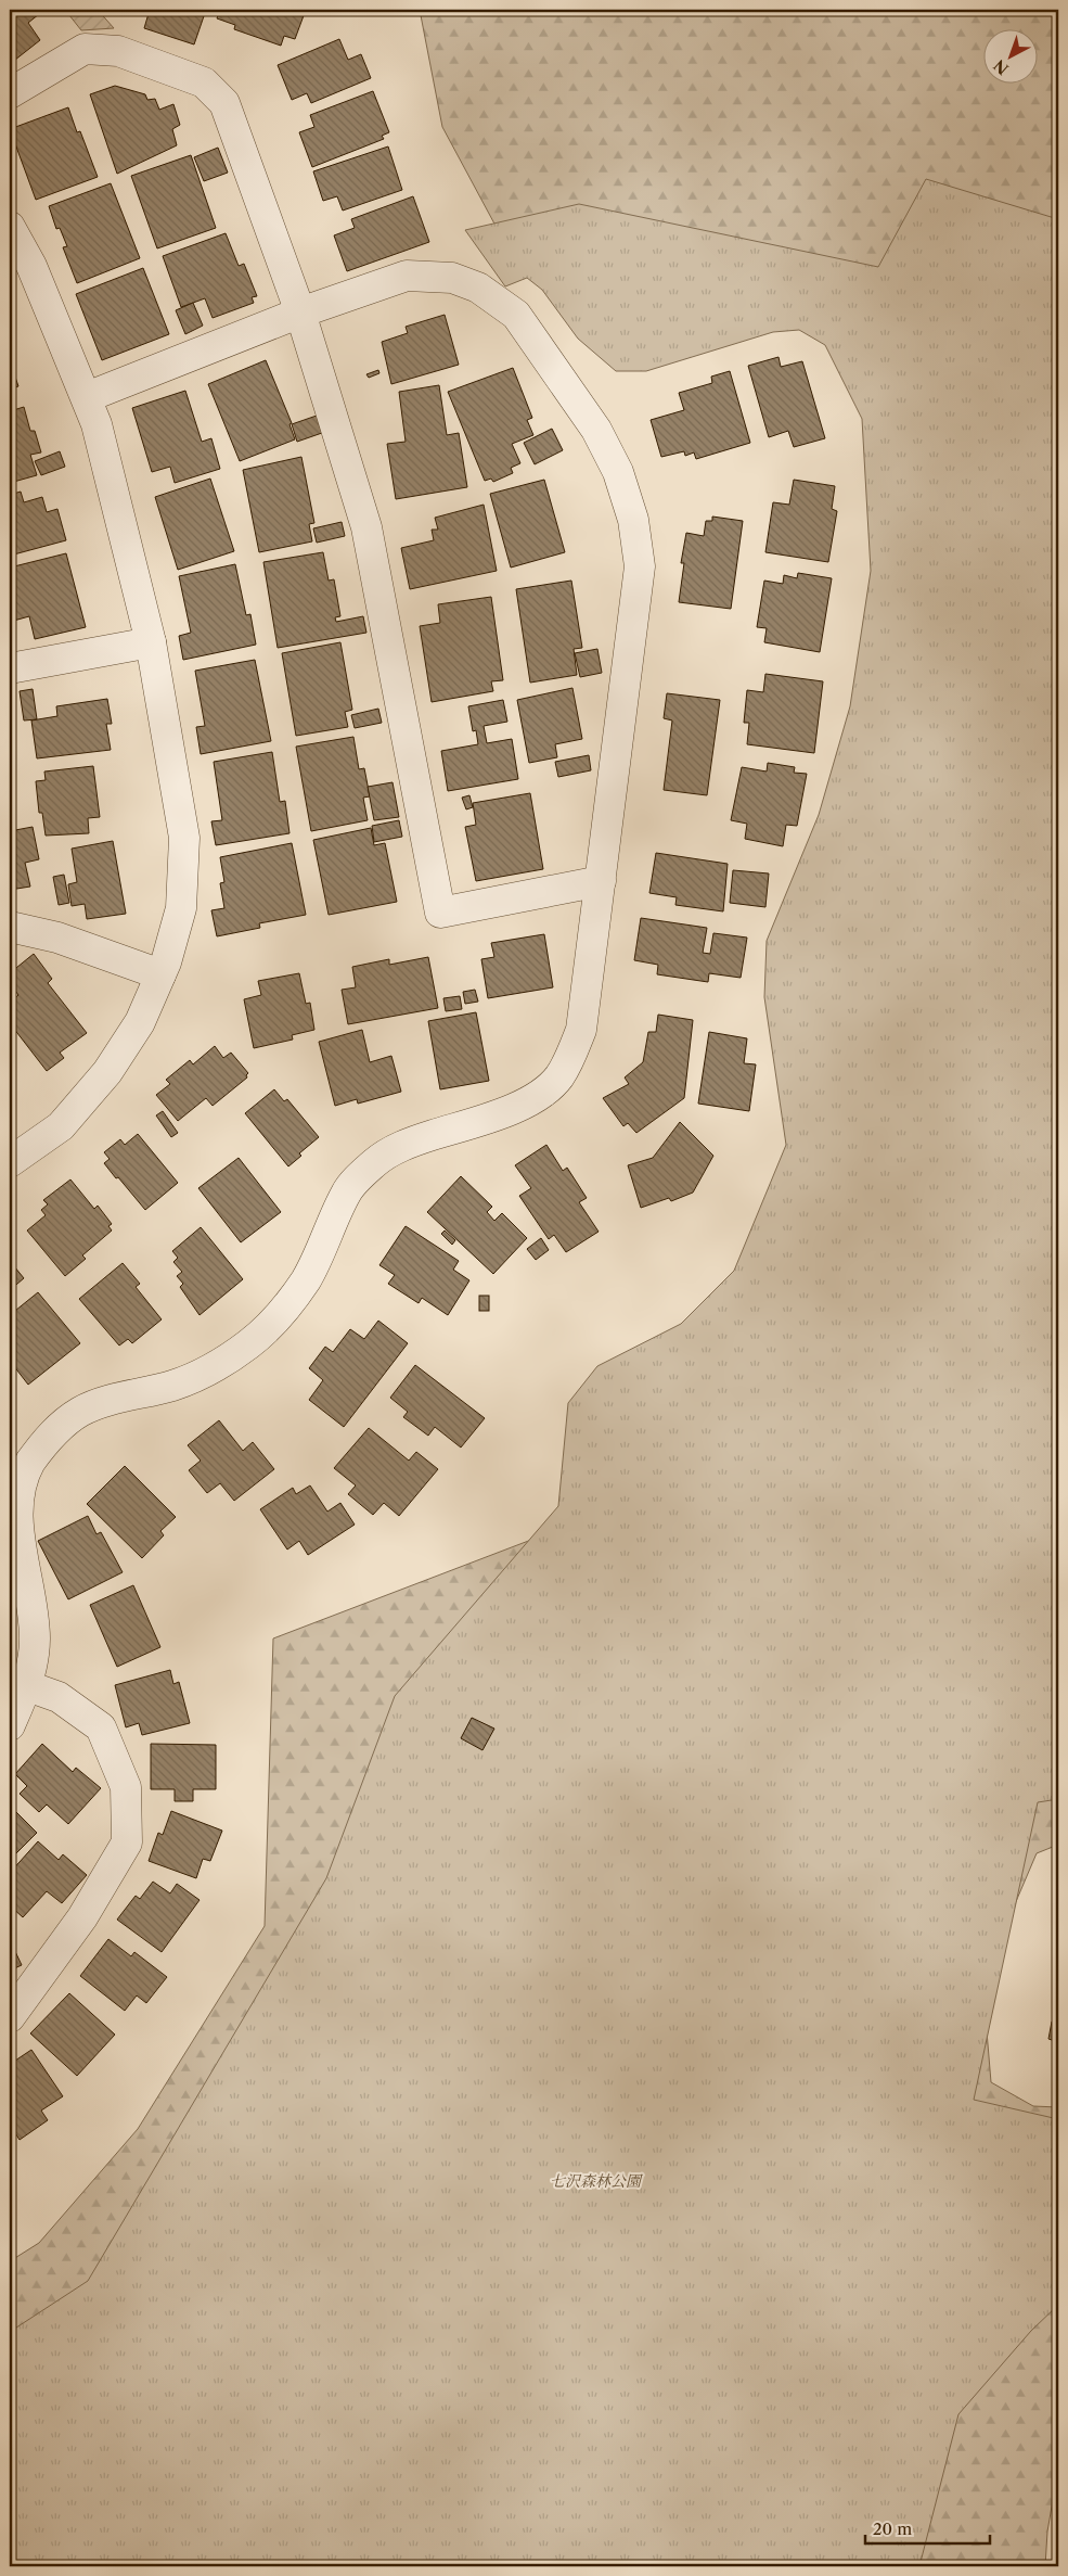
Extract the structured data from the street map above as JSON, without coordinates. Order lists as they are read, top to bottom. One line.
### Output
{"parks":["七沢森林公園"],"scale_bar":"20 m","north":"bottom left"}
